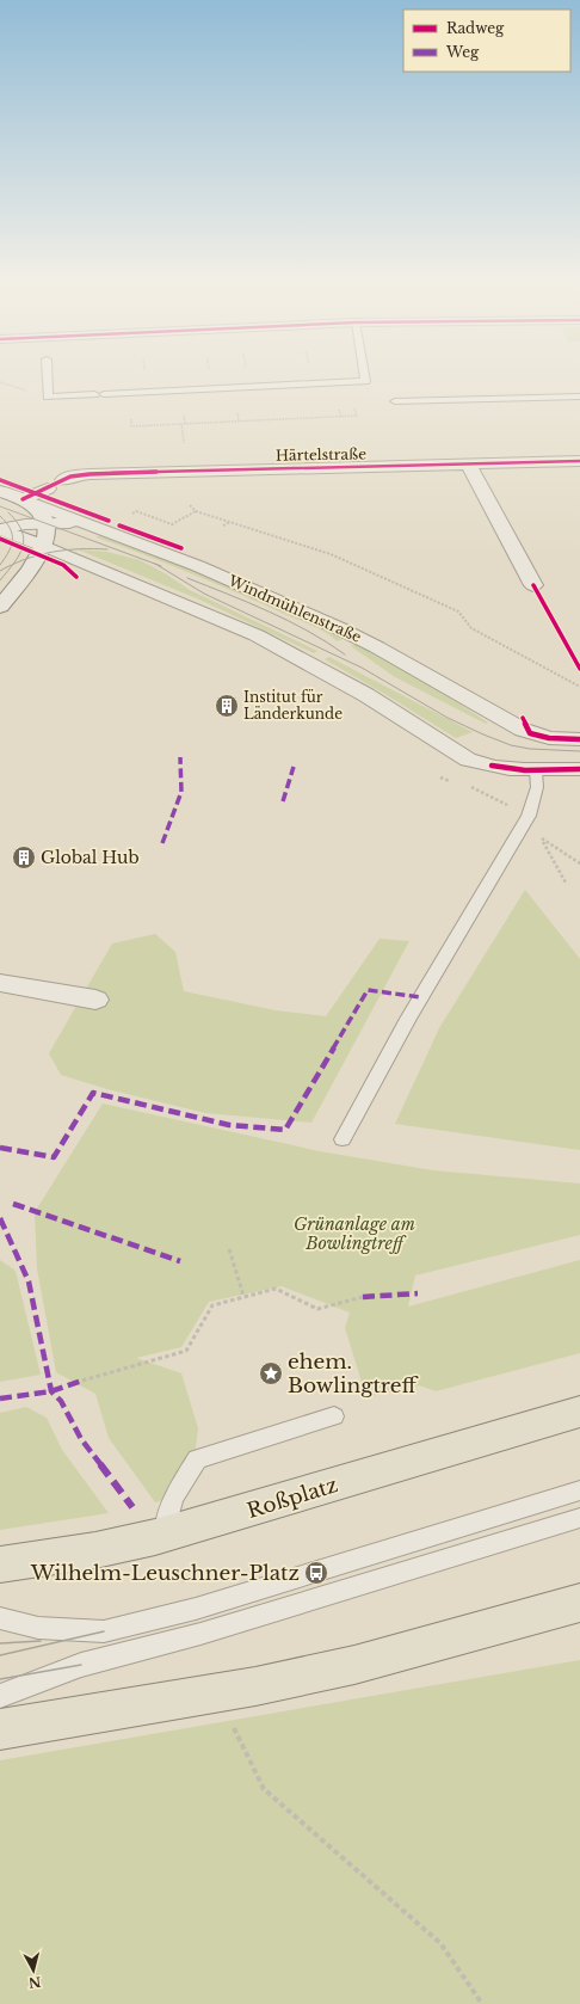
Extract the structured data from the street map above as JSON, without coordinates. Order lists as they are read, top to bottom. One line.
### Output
{"streets":{"main road":["Roßplatz"],"street":["Härtelstraße","Windmühlenstraße"]},"parks":["Grünanlage am Bowlingtreff"],"places":{"building":["Institut für Länderkunde","Global Hub"],"place":["ehem. Bowlingtreff"],"bus stop":["Wilhelm-Leuschner-Platz"]},"legend":["Radweg","Weg"],"north":"bottom"}
